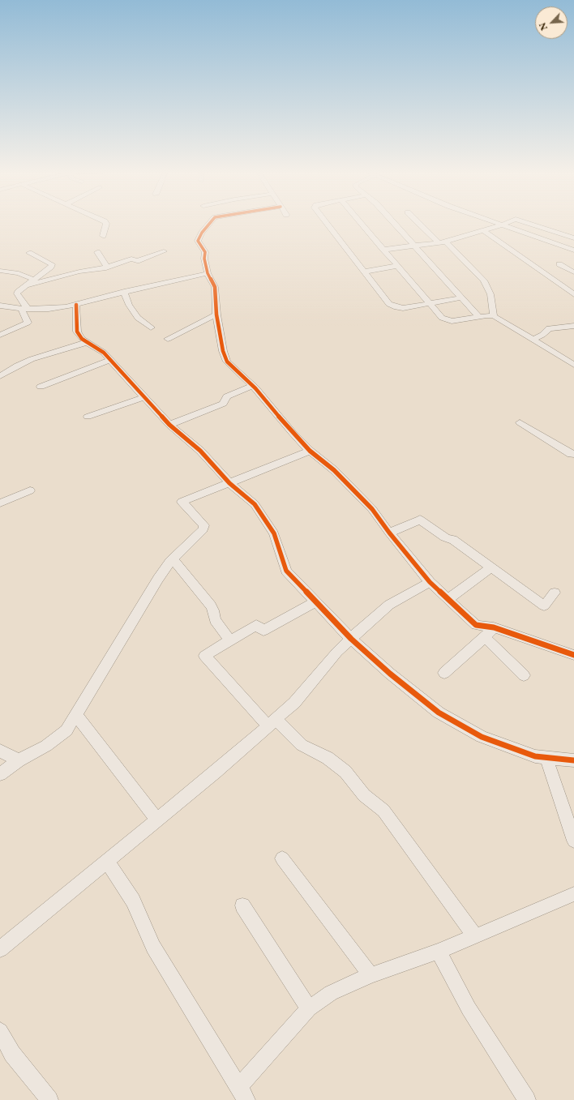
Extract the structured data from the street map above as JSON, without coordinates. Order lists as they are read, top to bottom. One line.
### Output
{"north":"bottom left"}
